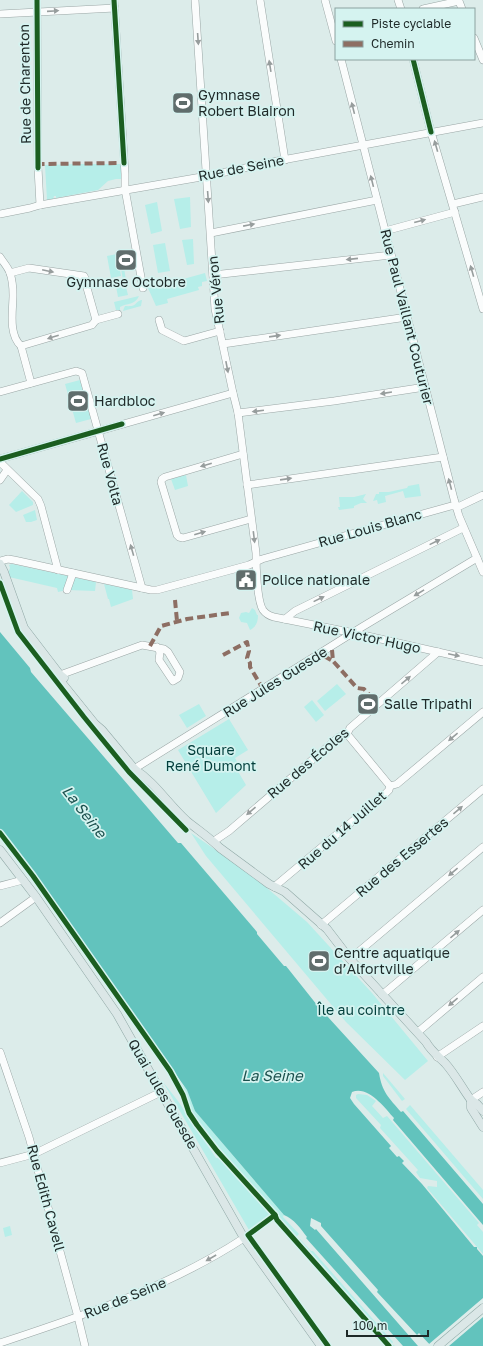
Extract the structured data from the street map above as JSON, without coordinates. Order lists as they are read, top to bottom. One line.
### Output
{"streets":{"main road":["Quai Jules Guesde"],"street":["Rue de Charenton","Rue de Seine","Rue Véron","Rue Paul Vaillant Couturier","Rue Volta","Rue Louis Blanc","Rue Victor Hugo","Rue Jules Guesde","Rue des Écoles","Rue du 14 Juillet","Rue des Essertes","Rue Edith Cavell"]},"crossings":[["Rue de Charenton","Rue de Seine"],["Rue de Seine","Rue Véron"],["Rue de Seine","Rue Paul Vaillant Couturier"],["Rue de Seine","Quai Jules Guesde"],["Rue de Seine","Rue Edith Cavell"],["Rue Véron","Rue Louis Blanc"],["Rue Véron","Rue Victor Hugo"],["Rue Paul Vaillant Couturier","Rue Louis Blanc"],["Rue Paul Vaillant Couturier","Rue Jules Guesde"],["Rue Volta","Rue Louis Blanc"],["Rue Victor Hugo","Rue Jules Guesde"],["Rue Victor Hugo","Rue des Écoles"]],"one_way":["Rue Véron","Rue Paul Vaillant Couturier","Rue Volta","Rue du 14 Juillet"],"water":["La Seine"],"parks":["Square René Dumont","Île au cointre"],"places":{"sports":["Gymnase Robert Blairon","Gymnase Octobre","Hardbloc","Salle Tripathi","Centre aquatique d’Alfortville"],"public building":["Police nationale"]},"legend":["Piste cyclable","Chemin"],"scale_bar":"100 m"}
